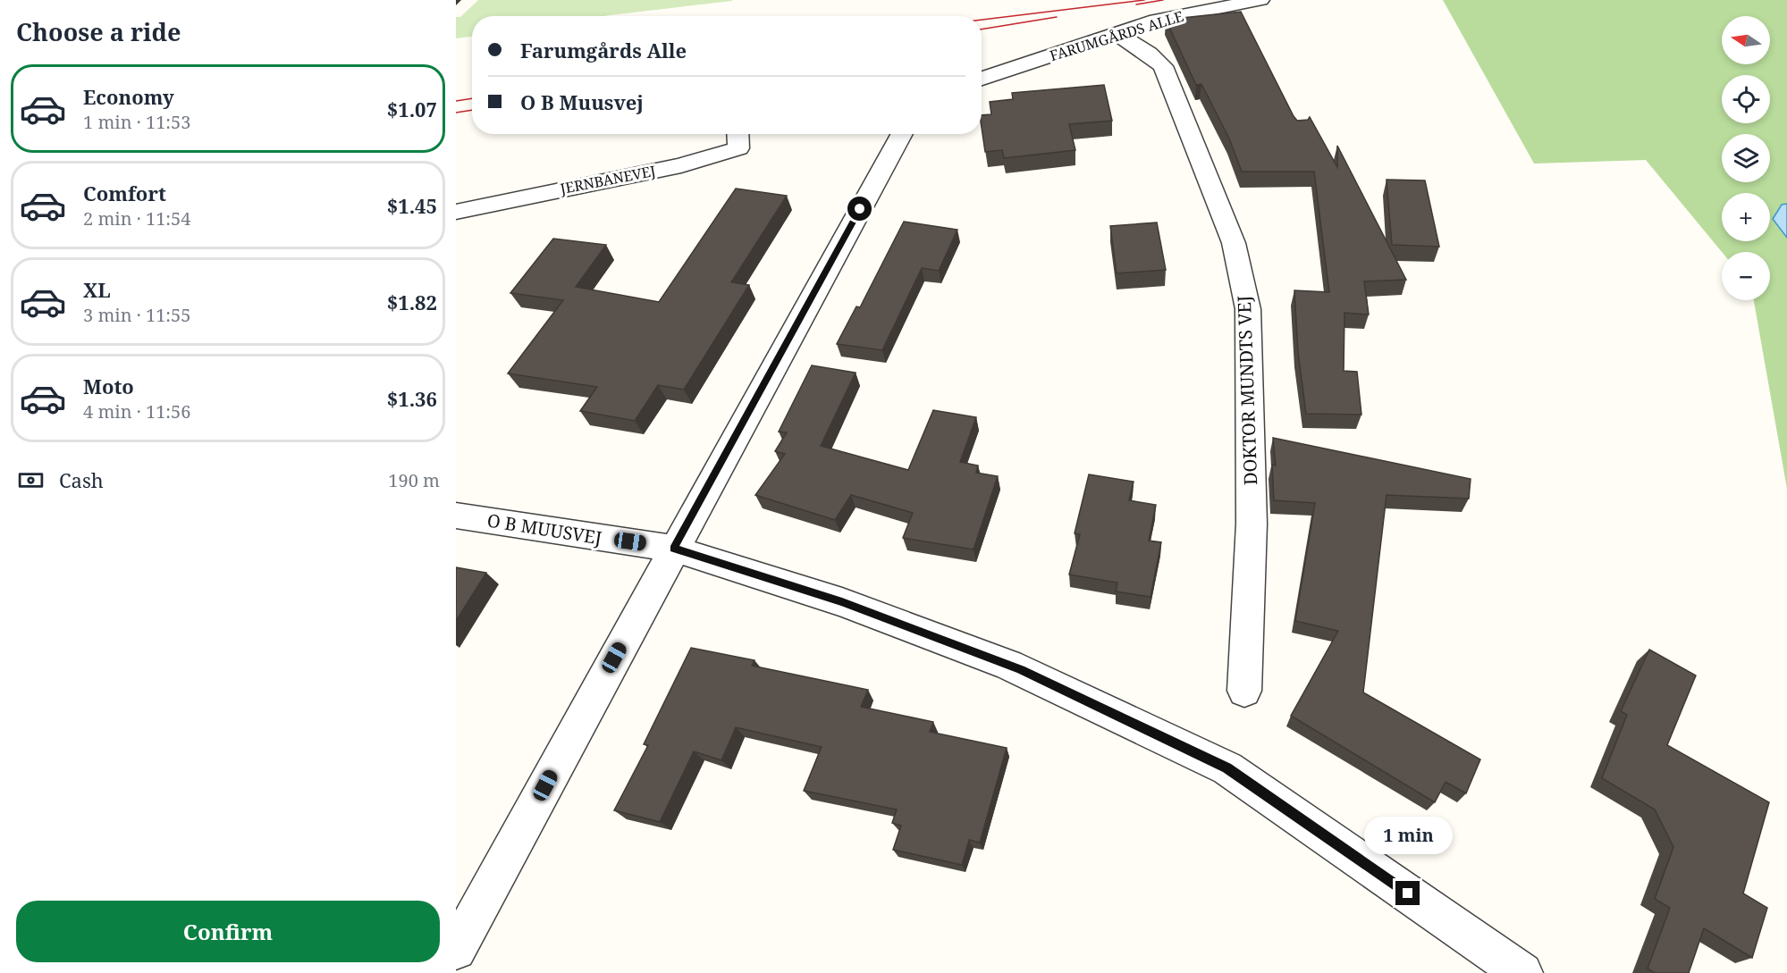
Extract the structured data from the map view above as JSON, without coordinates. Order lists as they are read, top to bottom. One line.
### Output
{"streets":{"street":["FARUMGÅRDS ALLE","JERNBANEVEJ","DOKTOR MUNDTS VEJ","O B MUUSVEJ"]},"crossings":[["FARUMGÅRDS ALLE","DOKTOR MUNDTS VEJ"]],"north":"left","page":{"heading":"Choose a ride","map_buttons":["+","−"],"banner":["Farumgårds Alle","O B Muusvej"],"list":[{"name":"Economy","note":"1 min · 11:53","value":"$1.07"},{"name":"Comfort","note":"2 min · 11:54","value":"$1.45"},{"name":"XL","note":"3 min · 11:55","value":"$1.82"},{"name":"Moto","note":"4 min · 11:56","value":"$1.36"}],"pay":["Cash","190 m"],"bubble":"1 min","buttons":"Confirm"}}
